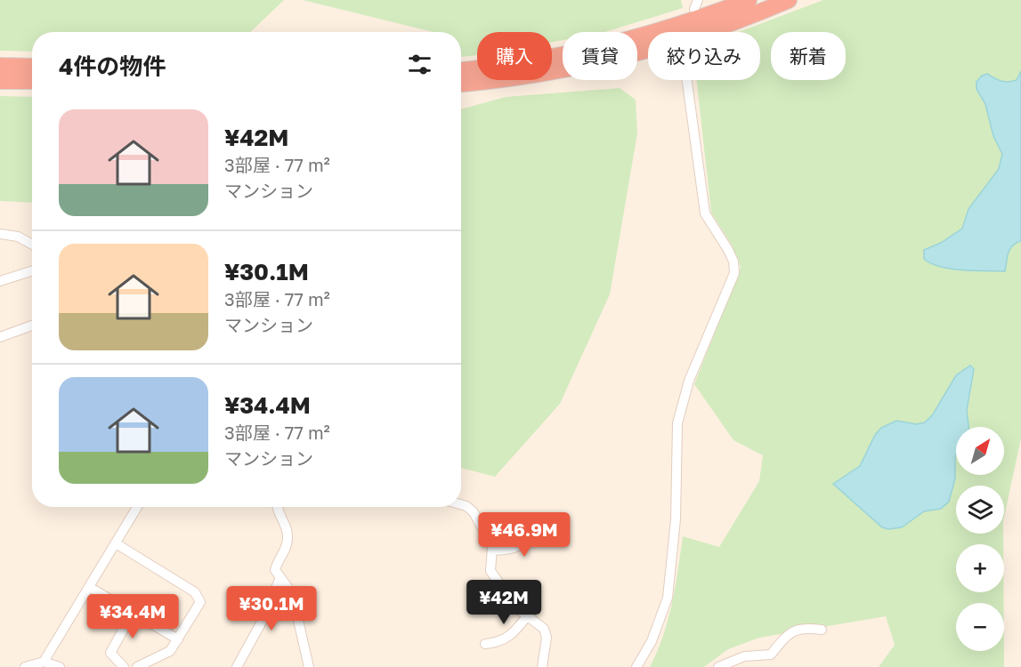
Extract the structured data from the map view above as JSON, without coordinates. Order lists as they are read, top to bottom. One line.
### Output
{"north":"top right","page":{"chip":["購入","賃貸","絞り込み","新着"],"heading":"4件の物件","list":[{"name":"¥42M","note":"3部屋 · 77 m² · マンション"},{"name":"¥30.1M","note":"3部屋 · 77 m² · マンション"},{"name":"¥34.4M","note":"3部屋 · 77 m² · マンション"}],"map_buttons":["+","−"],"price":["¥46.9M","¥42M","¥30.1M","¥34.4M"]}}
